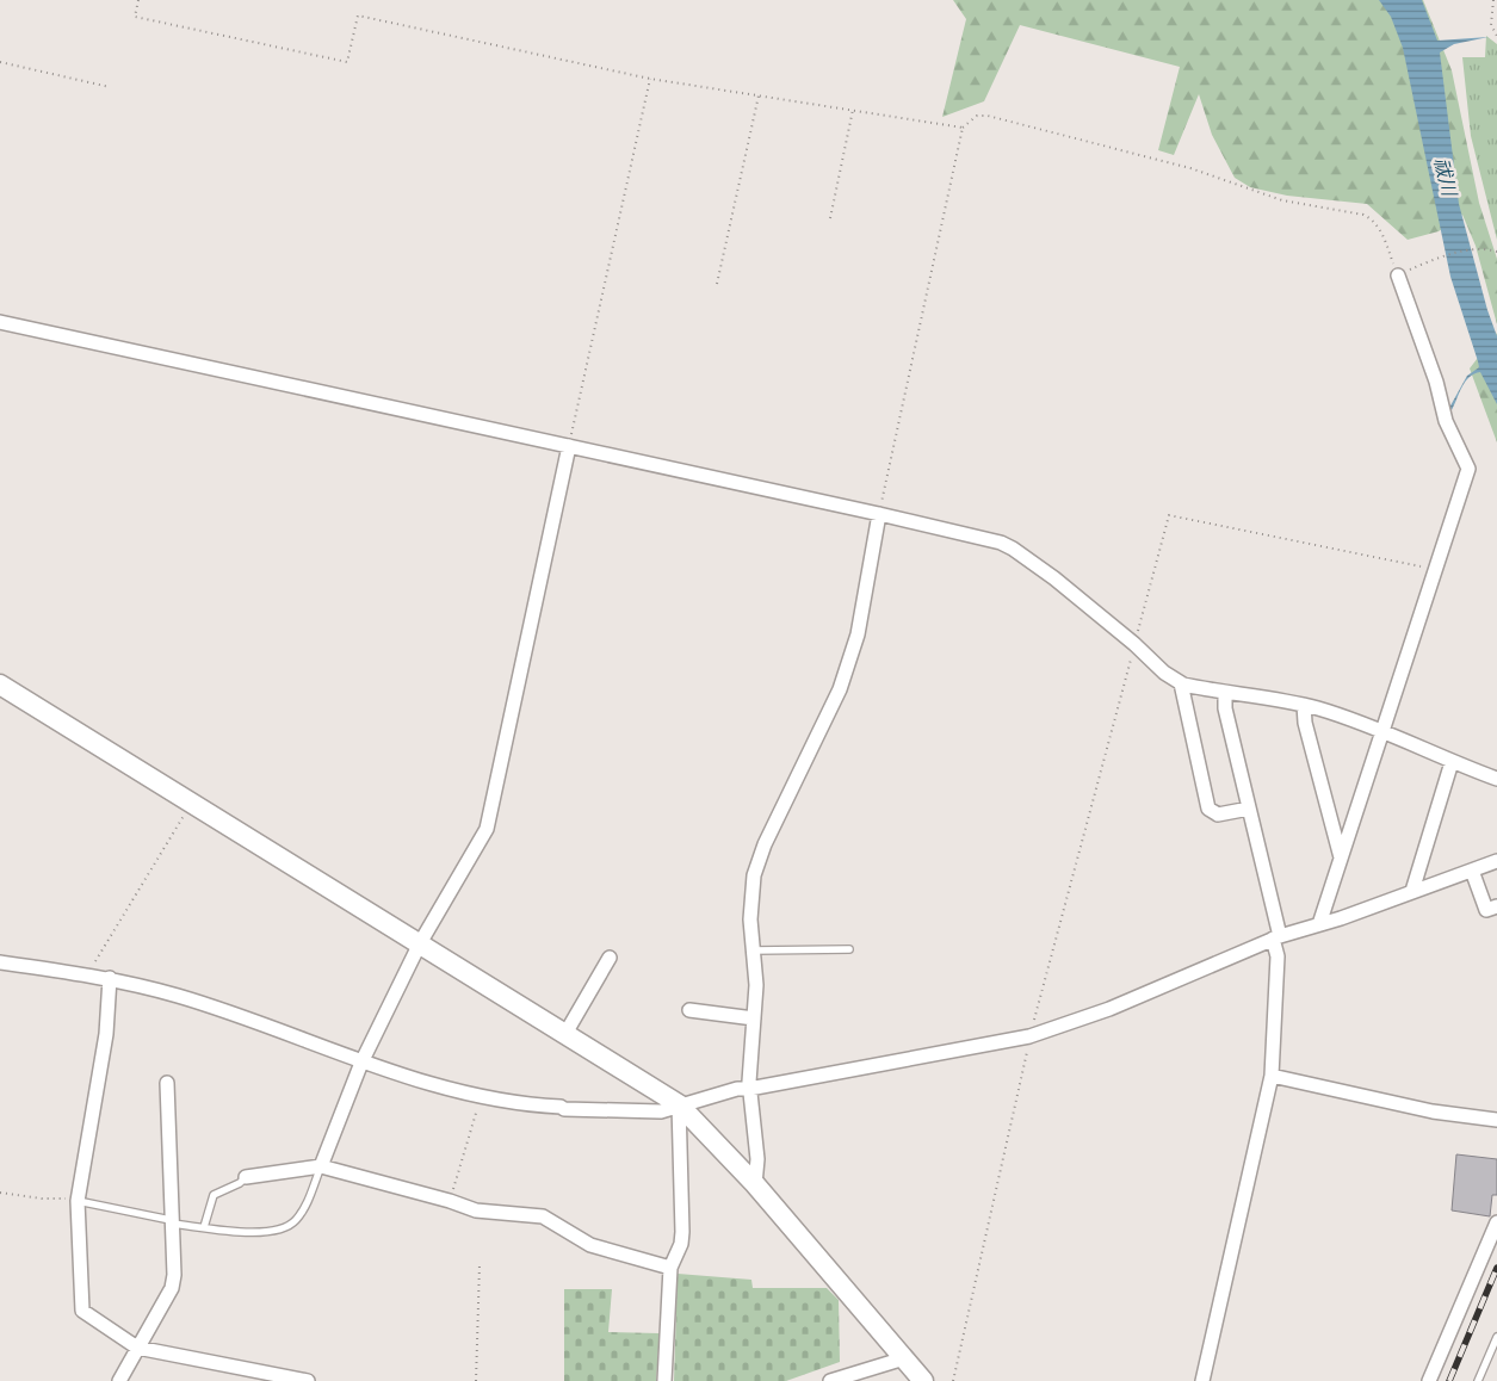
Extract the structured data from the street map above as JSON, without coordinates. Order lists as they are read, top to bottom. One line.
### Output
{"water":["祓川"]}
